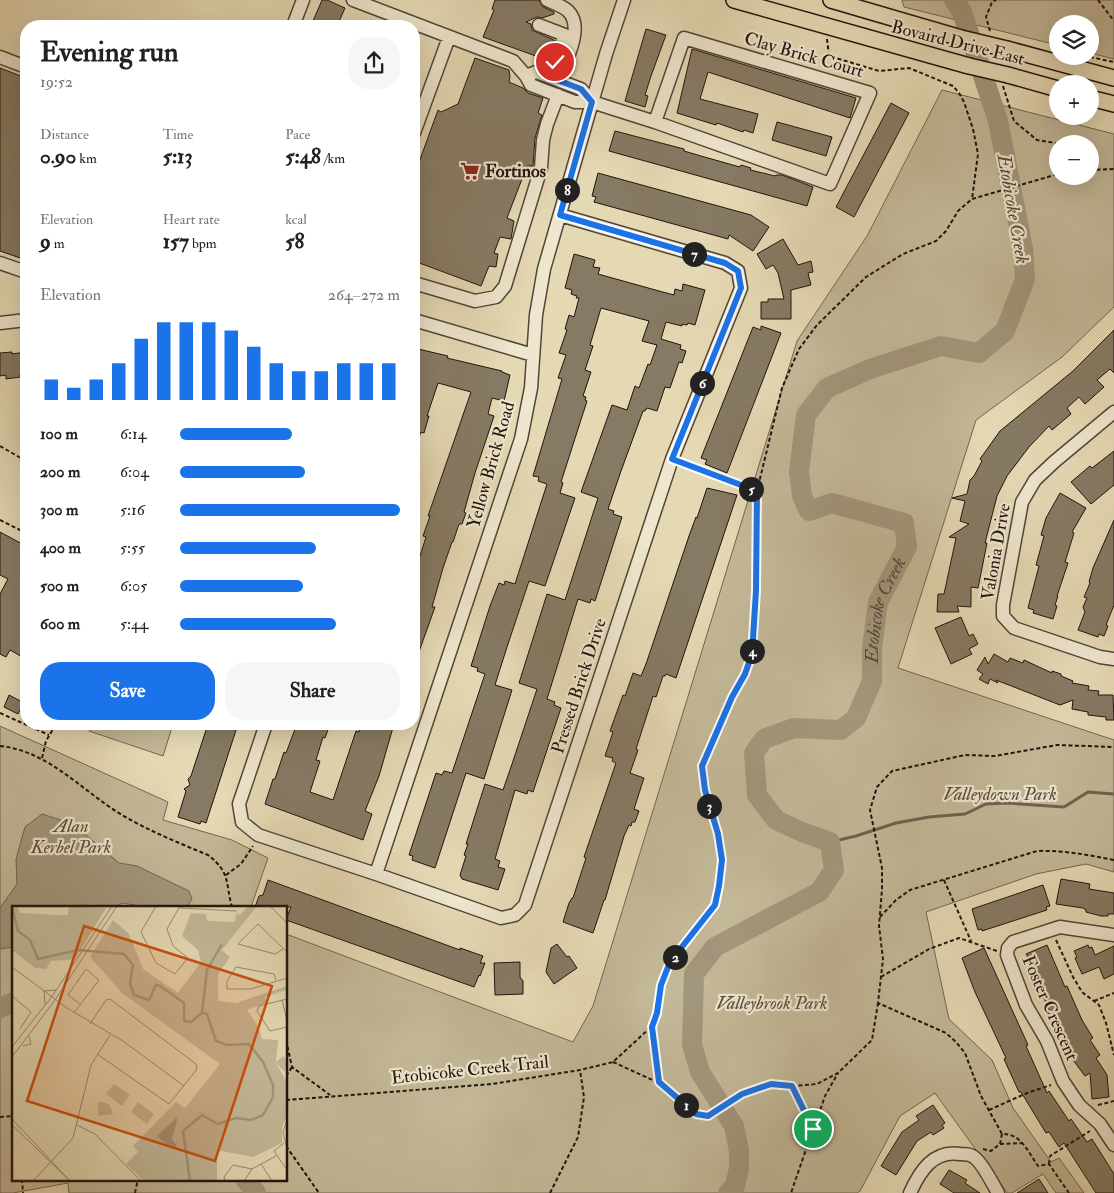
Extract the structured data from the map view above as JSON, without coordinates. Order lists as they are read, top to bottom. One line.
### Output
{"streets":{"main road":["Bovaird Drive East"],"street":["Clay Brick Court","Yellow Brick Road","Valonia Drive","Pressed Brick Drive","Foster Crescent"],"path":["Etobicoke Creek Trail"]},"crossings":[["Clay Brick Court","Yellow Brick Road"],["Yellow Brick Road","Pressed Brick Drive"]],"water":["Etobicoke Creek"],"parks":["Valleydown Park","Alan Kerbel Park","Valleybrook Park"],"places":{"supermarket":["Fortinos"]},"page":{"map_buttons":["+","−"],"heading":["Evening run","19:52"],"stats":[["Distance","0.90 km"],["Time","5:13"],["Pace","5:48 /km"],["Elevation","9 m"],["Heart rate","157 bpm"],["kcal","58"]],"pins":["8","7","6","5","4","3","2","1"],"chart":["Elevation","264–272 m"],"list":[{"name":"100 m","note":"6:14"},{"name":"200 m","note":"6:04"},{"name":"300 m","note":"5:16"},{"name":"400 m","note":"5:55"},{"name":"500 m","note":"6:05"},{"name":"600 m","note":"5:44"}],"buttons":["Save","Share"]}}
